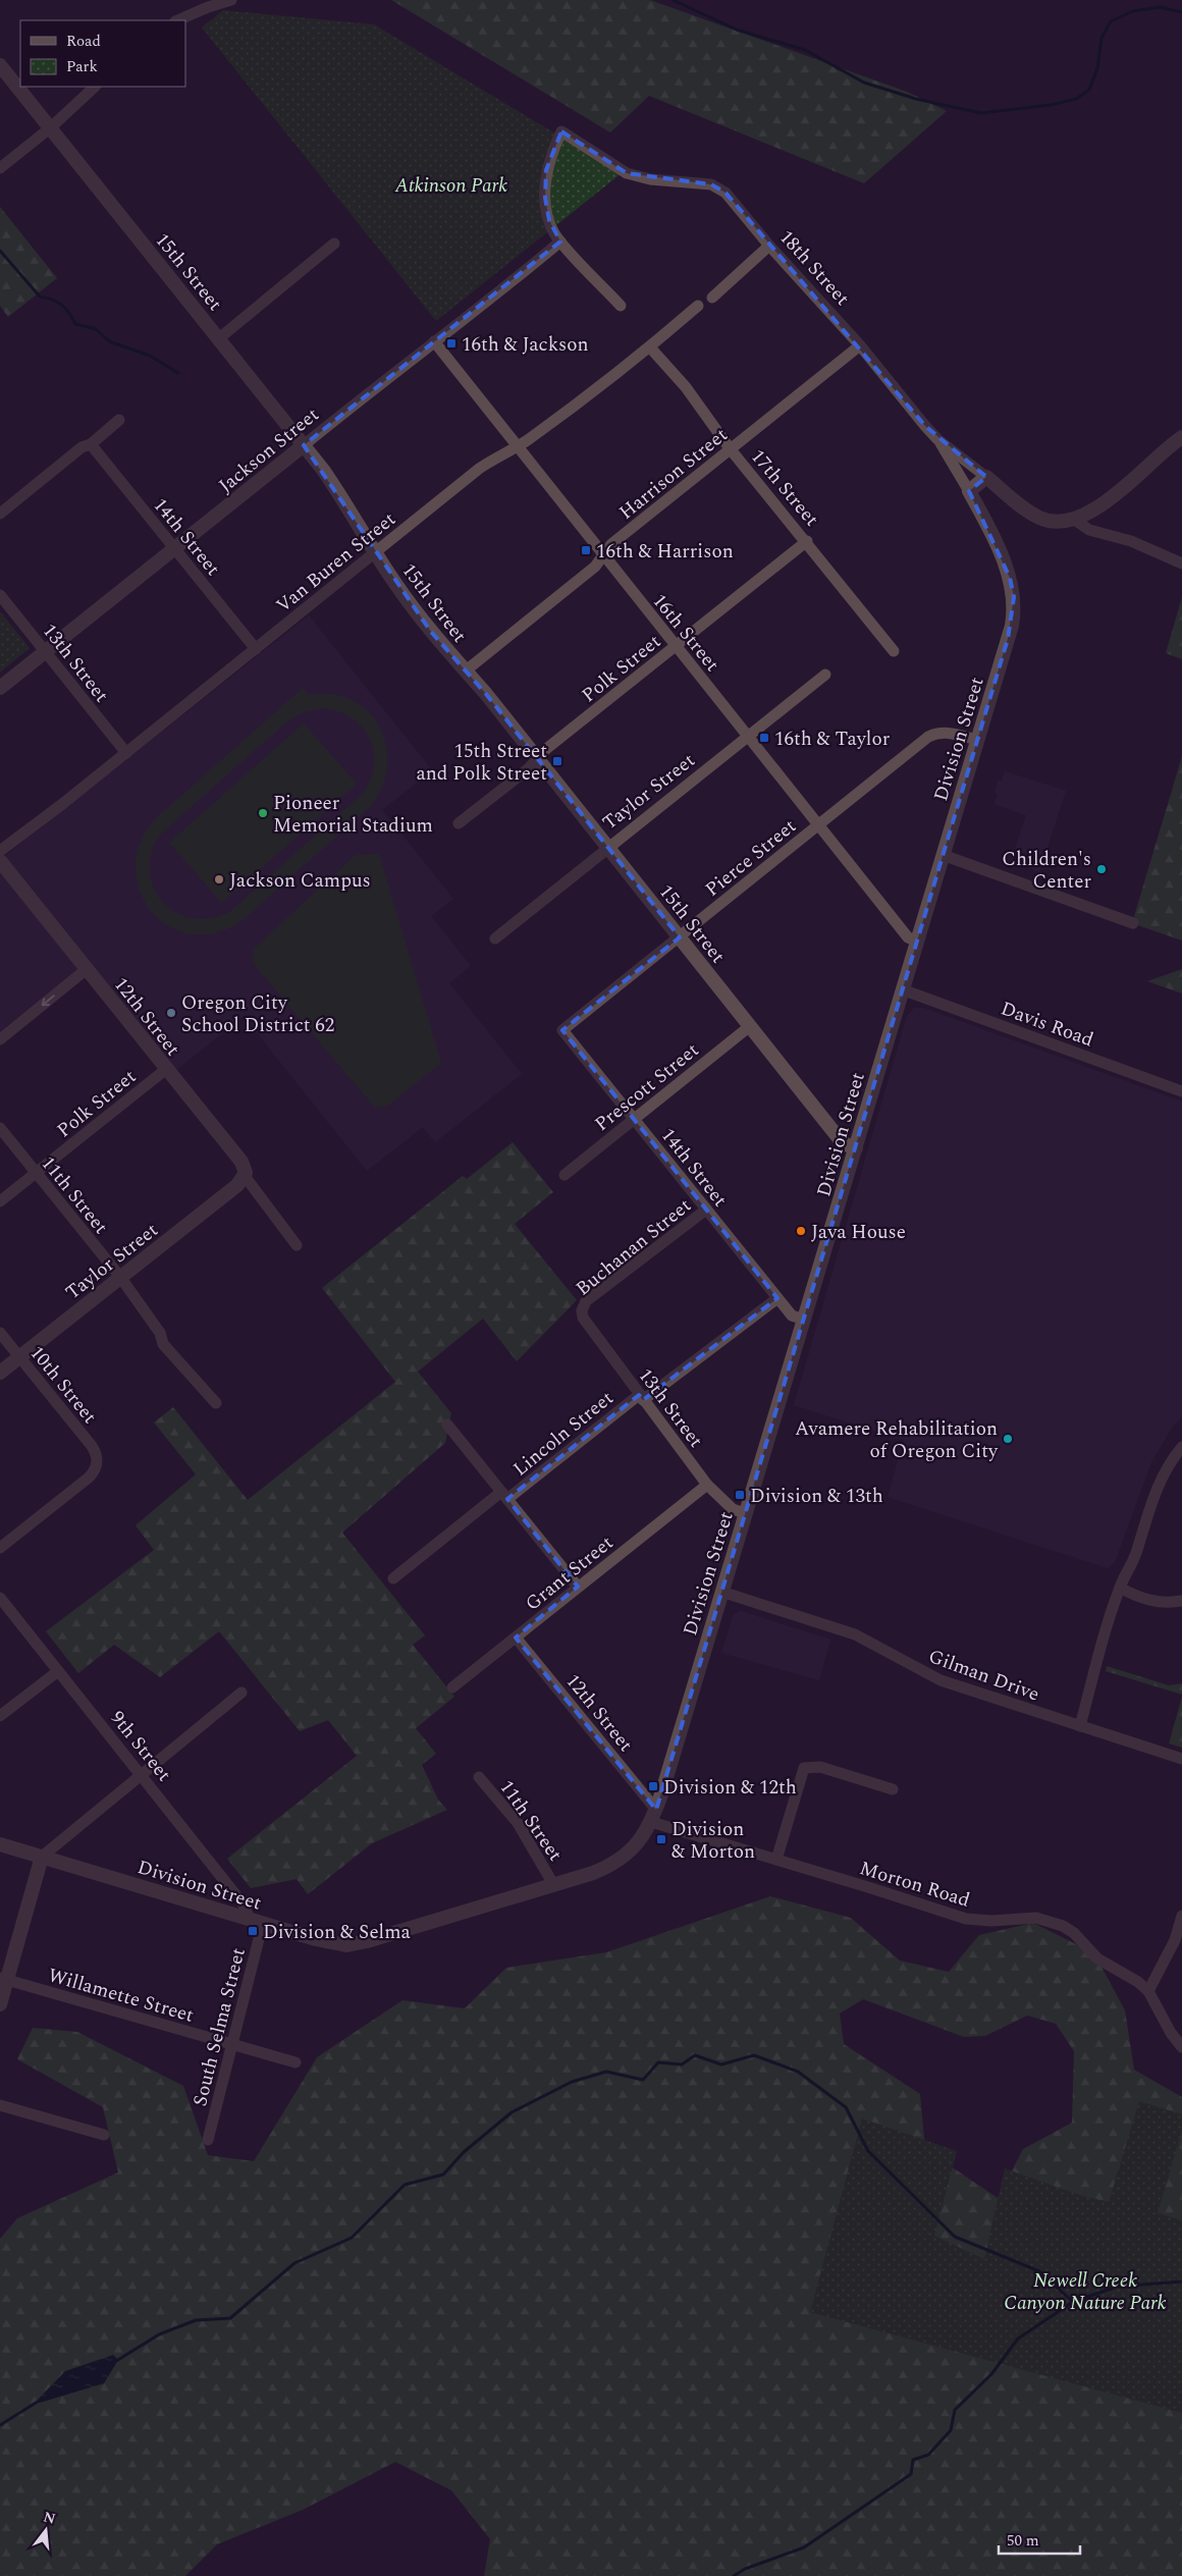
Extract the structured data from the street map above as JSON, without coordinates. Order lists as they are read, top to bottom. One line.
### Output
{"streets":{"street":["18th Street","15th Street","Jackson Street","Harrison Street","17th Street","14th Street","Van Buren Street","16th Street","13th Street","Polk Street","Division Street","Taylor Street","Pierce Street","12th Street","Davis Road","Prescott Street","11th Street","Buchanan Street","10th Street","Lincoln Street","Grant Street","Gilman Drive","9th Street","Morton Road","Willamette Street","South Selma Street"]},"crossings":[["18th Street","Jackson Street"],["18th Street","Harrison Street"],["18th Street","Division Street"],["15th Street","Jackson Street"],["15th Street","Harrison Street"],["15th Street","Van Buren Street"],["15th Street","Polk Street"],["15th Street","Division Street"],["15th Street","Taylor Street"],["15th Street","Pierce Street"],["15th Street","Prescott Street"],["Jackson Street","14th Street"],["Jackson Street","16th Street"],["Jackson Street","13th Street"],["Harrison Street","17th Street"],["Harrison Street","16th Street"],["17th Street","Van Buren Street"],["17th Street","Polk Street"],["14th Street","Van Buren Street"],["14th Street","Division Street"],["14th Street","Pierce Street"],["14th Street","Prescott Street"],["14th Street","Buchanan Street"],["14th Street","Lincoln Street"],["Van Buren Street","16th Street"],["Van Buren Street","13th Street"],["16th Street","Polk Street"],["16th Street","Division Street"],["16th Street","Taylor Street"],["16th Street","Pierce Street"],["13th Street","Division Street"],["13th Street","Buchanan Street"],["13th Street","Lincoln Street"],["13th Street","Grant Street"],["Polk Street","12th Street"],["Polk Street","11th Street"],["Division Street","Pierce Street"],["Division Street","12th Street"],["Division Street","Davis Road"],["Division Street","11th Street"],["Division Street","Gilman Drive"],["Division Street","9th Street"],["Division Street","Morton Road"],["Division Street","South Selma Street"],["Taylor Street","12th Street"],["Taylor Street","11th Street"],["Taylor Street","10th Street"],["12th Street","Grant Street"],["12th Street","Morton Road"],["9th Street","South Selma Street"],["Willamette Street","South Selma Street"]],"parks":["Atkinson Park","Newell Creek Canyon Nature Park"],"places":{"transit":["16th & Jackson","16th & Harrison","16th & Taylor","15th Street and Polk Street","Division & 13th","Division & 12th","Division & Morton","Division & Selma"],"other":["Pioneer Memorial Stadium","Children's Center","Jackson Campus","Oregon City School District 62","Java House","Avamere Rehabilitation of Oregon City"]},"legend":["Road","Park"],"scale_bar":"50 m","north":"top"}
